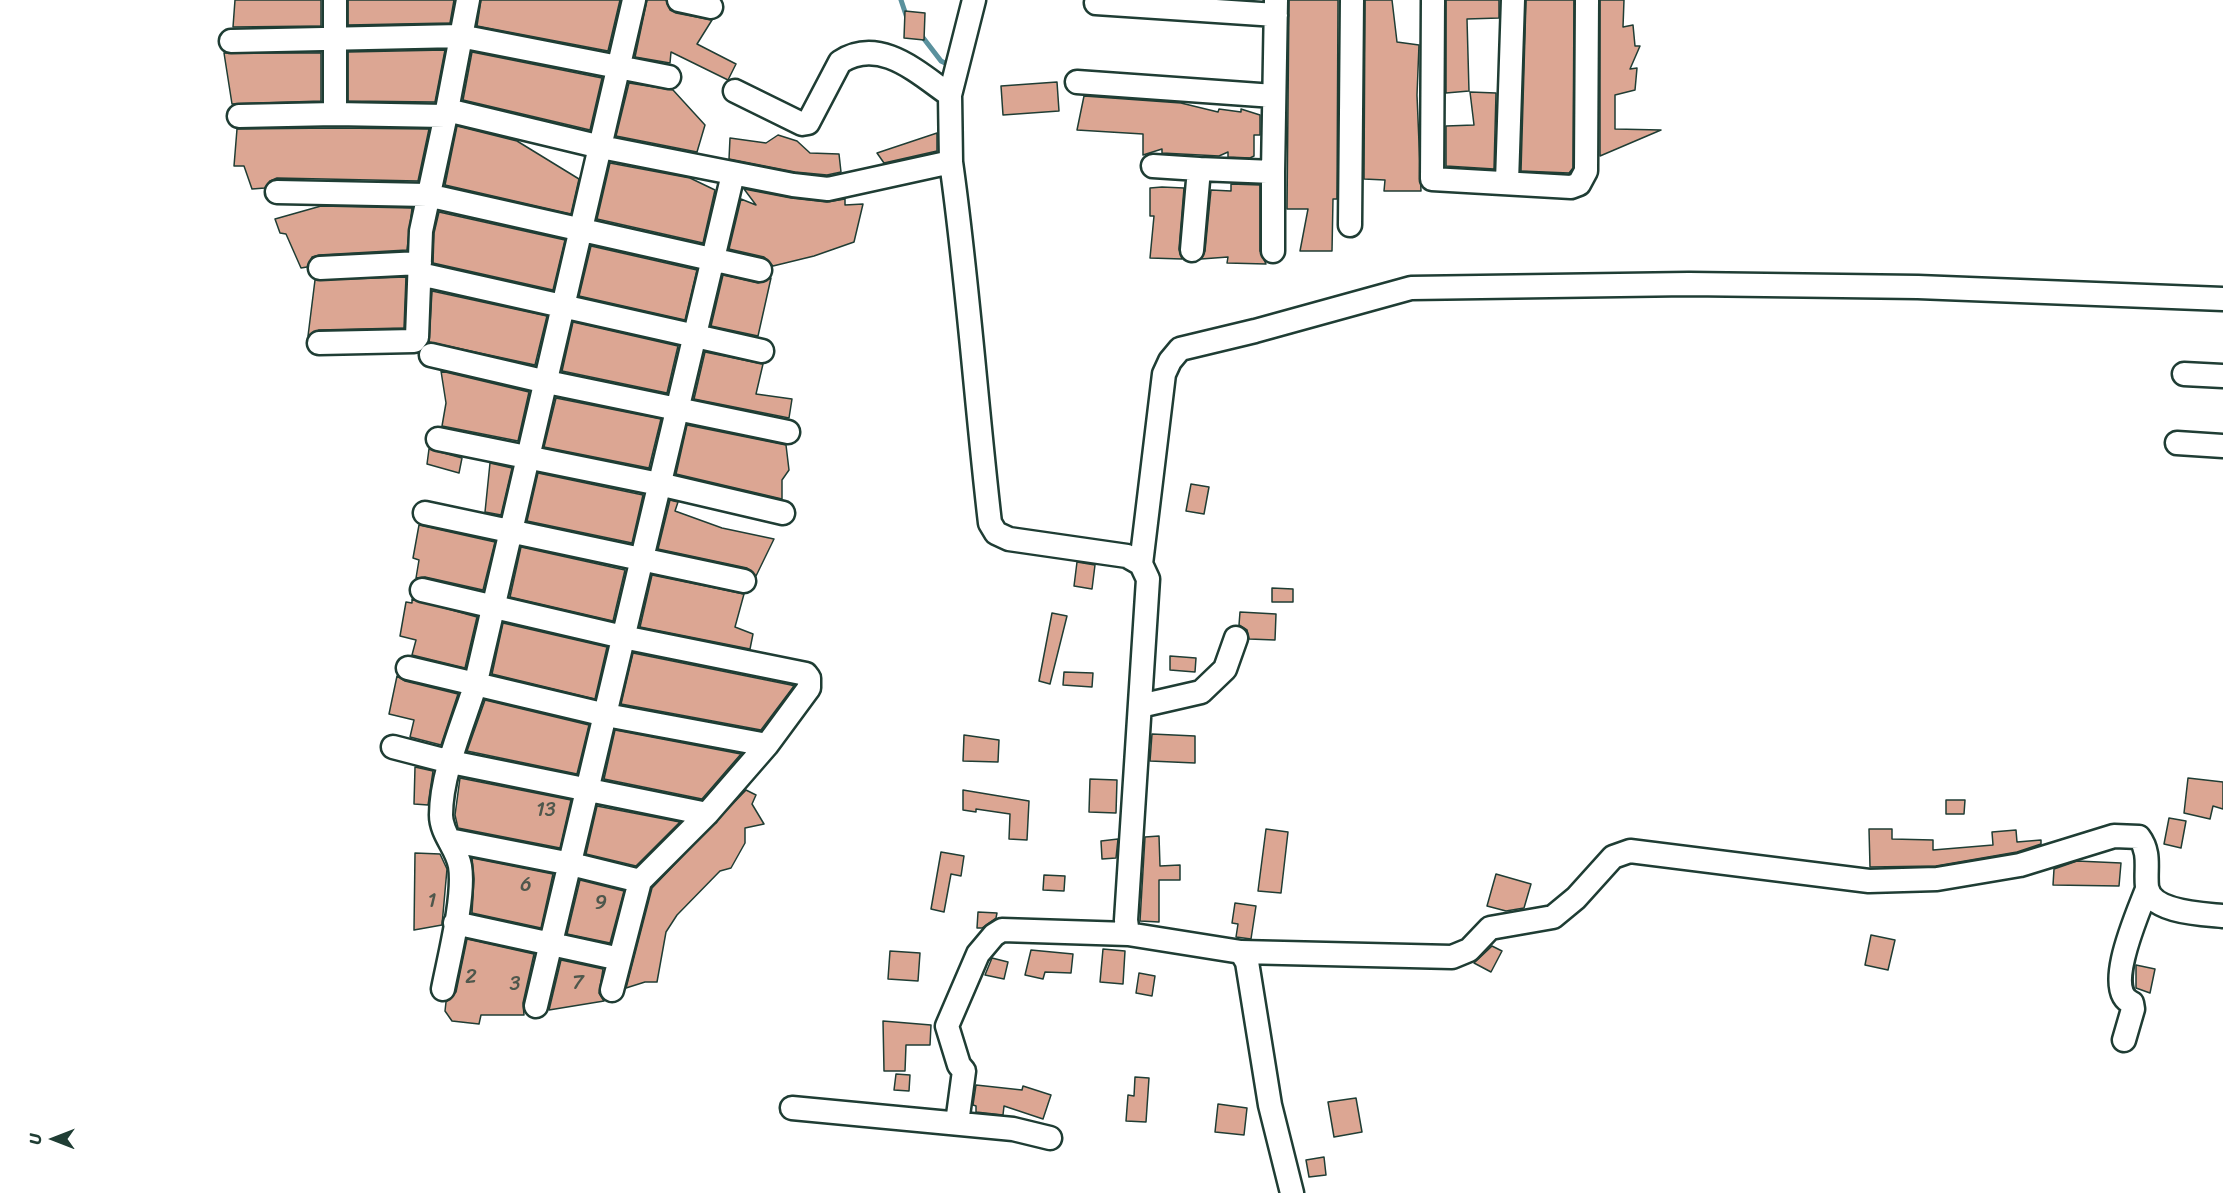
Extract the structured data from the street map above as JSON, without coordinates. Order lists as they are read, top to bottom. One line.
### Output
{"house_numbers":["13","6","1","9","2","7","3"],"north":"left"}
